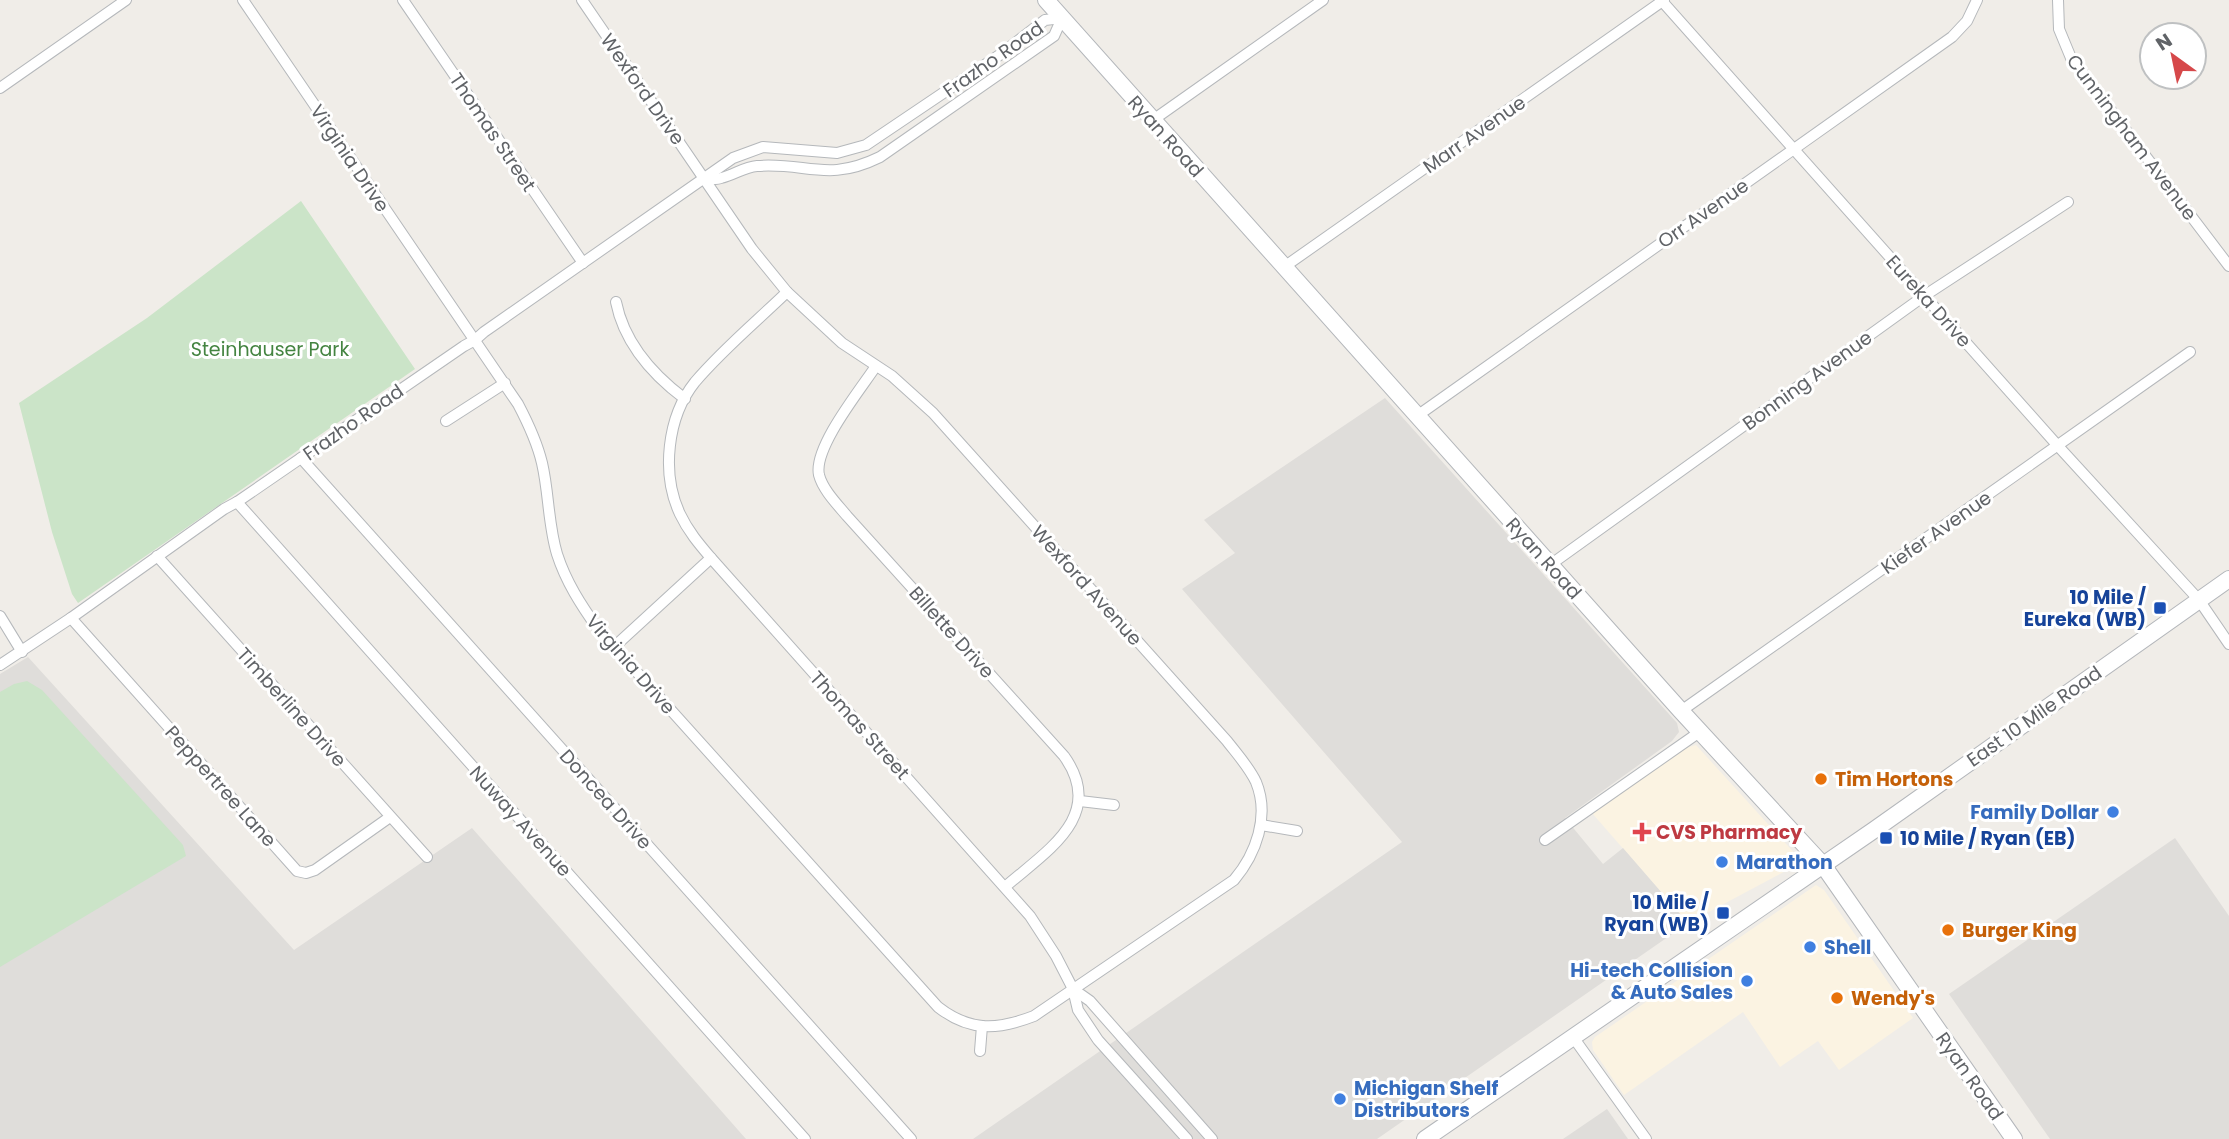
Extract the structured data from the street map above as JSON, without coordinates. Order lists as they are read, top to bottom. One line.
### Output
{"streets":{"main road":["Ryan Road","East 10 Mile Road"],"street":["Frazho Road","Wexford Drive","Thomas Street","Marr Avenue","Cunningham Avenue","Virginia Drive","Orr Avenue","Eureka Drive","Bonning Avenue","Kiefer Avenue","Wexford Avenue","Billette Drive","Timberline Drive","Peppertree Lane","Doncea Drive","Nuway Avenue"]},"crossings":[["Frazho Road","Wexford Drive"],["Frazho Road","Thomas Street"],["Frazho Road","Ryan Road"],["Frazho Road","Virginia Drive"],["Frazho Road","Wexford Avenue"],["Frazho Road","Timberline Drive"],["Frazho Road","Peppertree Lane"],["Frazho Road","Doncea Drive"],["Frazho Road","Nuway Avenue"],["Wexford Drive","Wexford Avenue"],["Thomas Street","Virginia Drive"],["Thomas Street","Wexford Avenue"],["Marr Avenue","Ryan Road"],["Marr Avenue","Eureka Drive"],["Ryan Road","Orr Avenue"],["Ryan Road","Bonning Avenue"],["Ryan Road","Kiefer Avenue"],["Ryan Road","East 10 Mile Road"],["Virginia Drive","Wexford Avenue"],["Orr Avenue","Eureka Drive"],["Eureka Drive","Bonning Avenue"],["Eureka Drive","Kiefer Avenue"],["Eureka Drive","East 10 Mile Road"],["Wexford Avenue","Billette Drive"],["Timberline Drive","Peppertree Lane"]],"parks":["Steinhauser Park"],"places":{"transit":["10 Mile / Eureka (WB)","10 Mile / Ryan (EB)","10 Mile / Ryan (WB)"],"other":["Tim Hortons","Family Dollar","Marathon","Burger King","Shell","Hi-tech Collision & Auto Sales","Wendy's","Michigan Shelf Distributors"],"health":["CVS Pharmacy"]},"north":"top left"}
